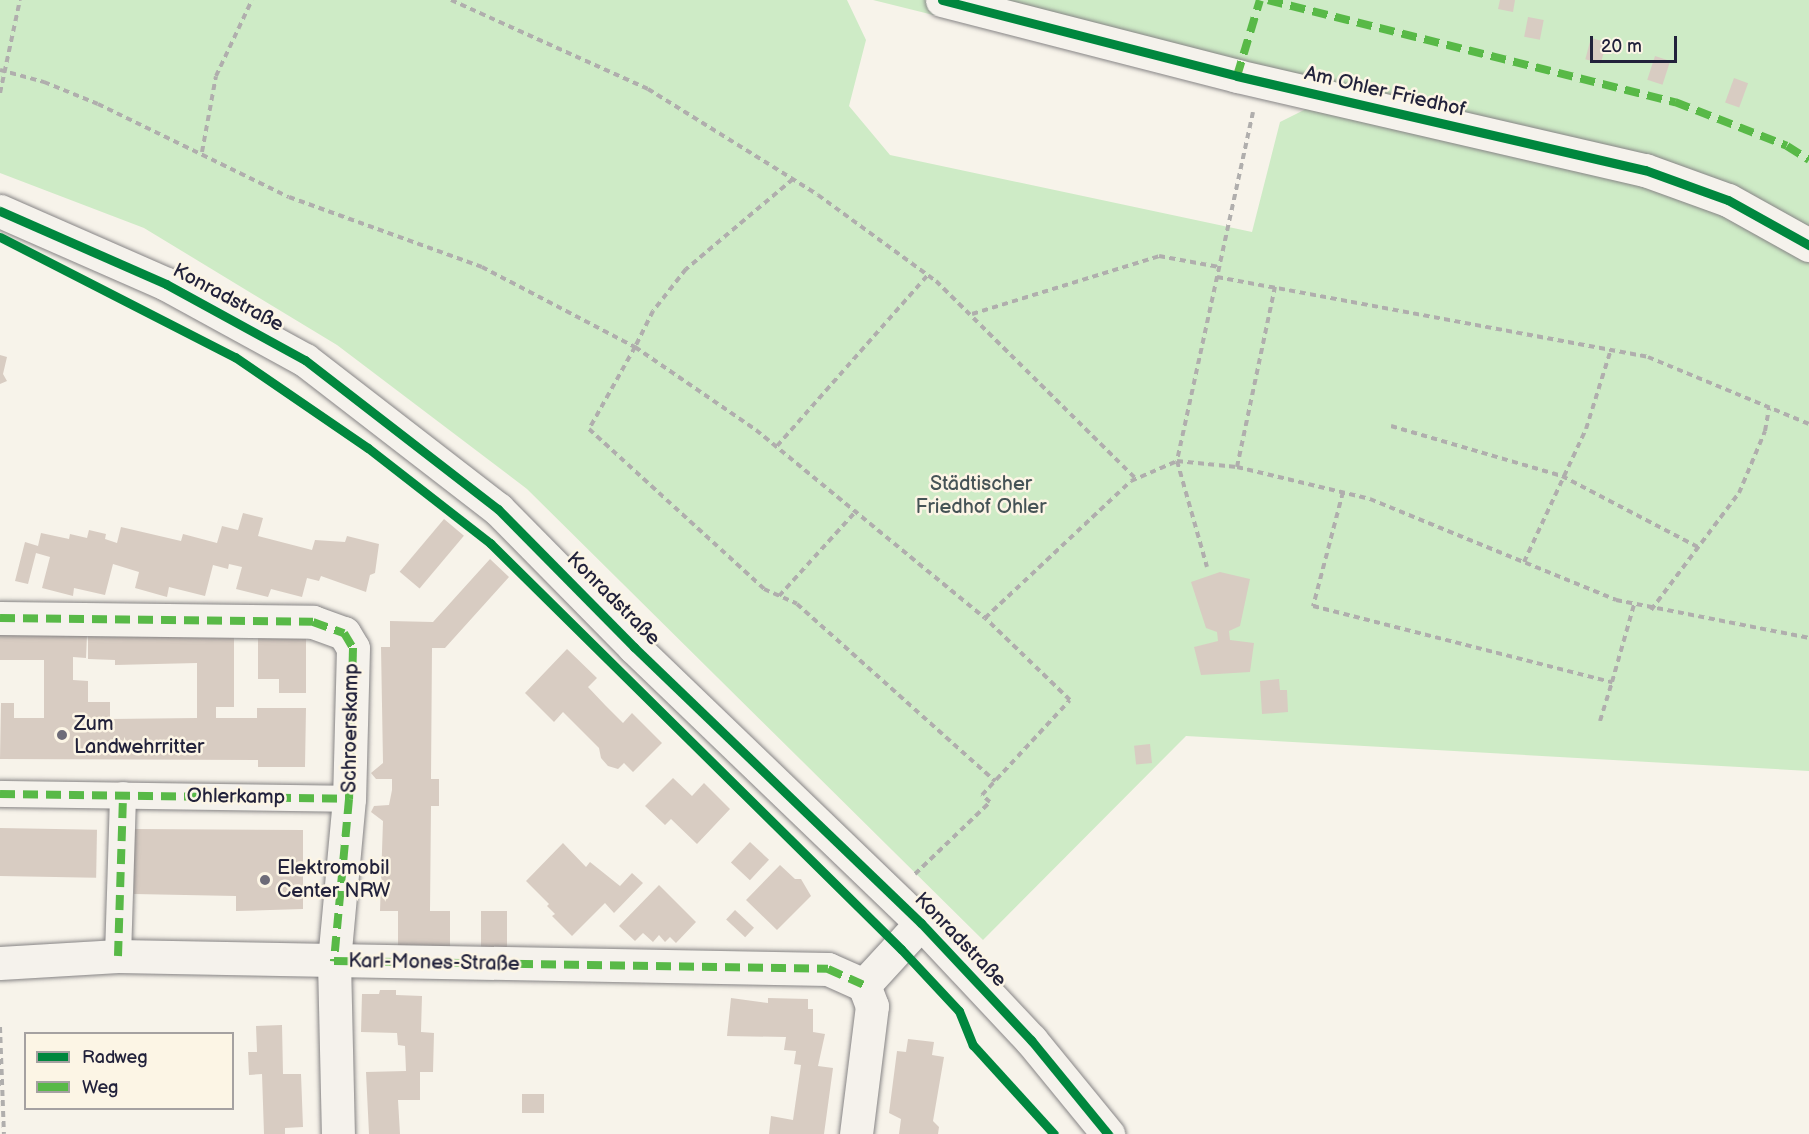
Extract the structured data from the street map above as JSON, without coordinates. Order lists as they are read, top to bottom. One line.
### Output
{"streets":{"street":["Am Ohler Friedhof","Konradstraße","Schroerskamp","Ohlerkamp","Karl-Mones-Straße"]},"crossings":[["Schroerskamp","Ohlerkamp"],["Schroerskamp","Karl-Mones-Straße"]],"parks":["Städtischer Friedhof Ohler"],"places":["Zum Landwehrritter","Elektromobil Center NRW"],"legend":["Radweg","Weg"],"scale_bar":"20 m"}
